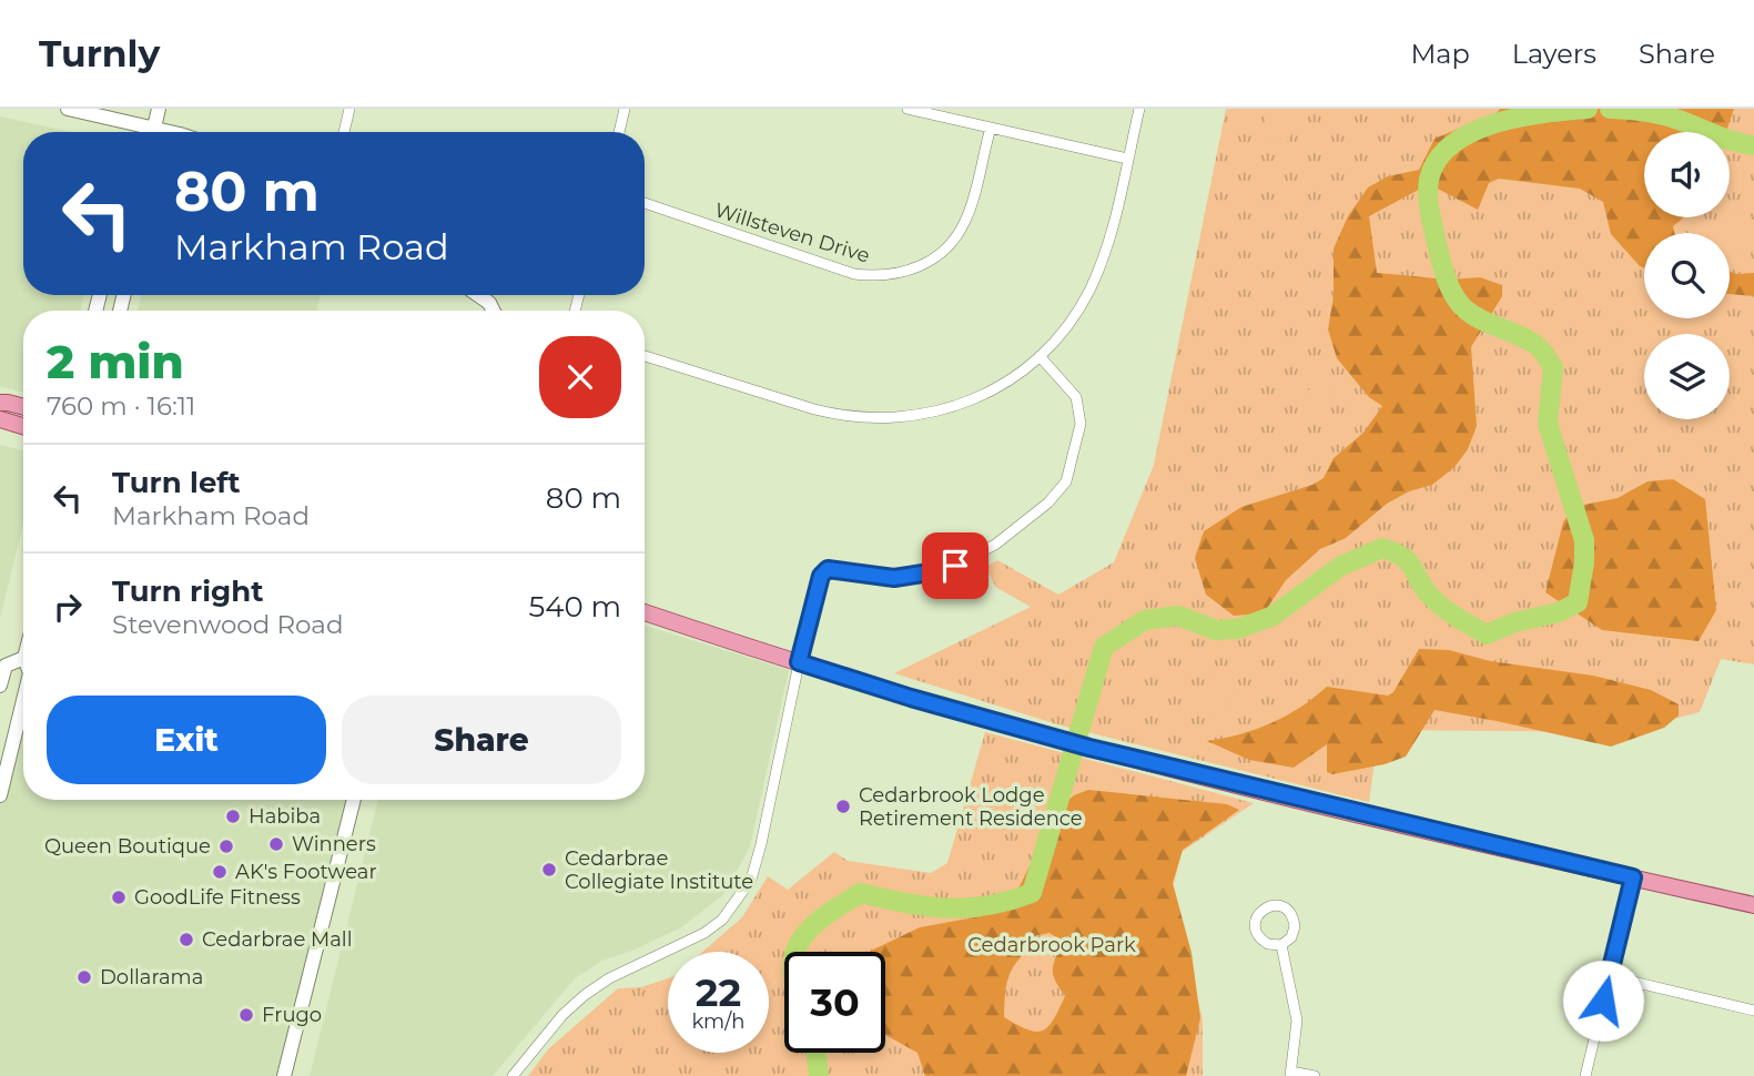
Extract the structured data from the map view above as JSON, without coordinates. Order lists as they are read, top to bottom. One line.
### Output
{"streets":{"street":["Willsteven Drive"]},"parks":["Cedarbrook Park"],"places":["Cedarbrook Lodge Retirement Residence","Habiba","Winners","Queen Boutique","Cedarbrae Collegiate Institute","AK's Footwear","GoodLife Fitness","Cedarbrae Mall","Dollarama","Frugo"],"page":{"header":"Turnly","nav":["Map","Layers","Share"],"turn":["80 m","Markham Road"],"heading":["2 min","760 m · 16:11"],"list":[{"name":"Turn left","note":"Markham Road","value":"80 m"},{"name":"Turn right","note":"Stevenwood Road","value":"540 m"}],"buttons":["Exit","Share"],"speed":"22 km/h","limit":"30"}}
